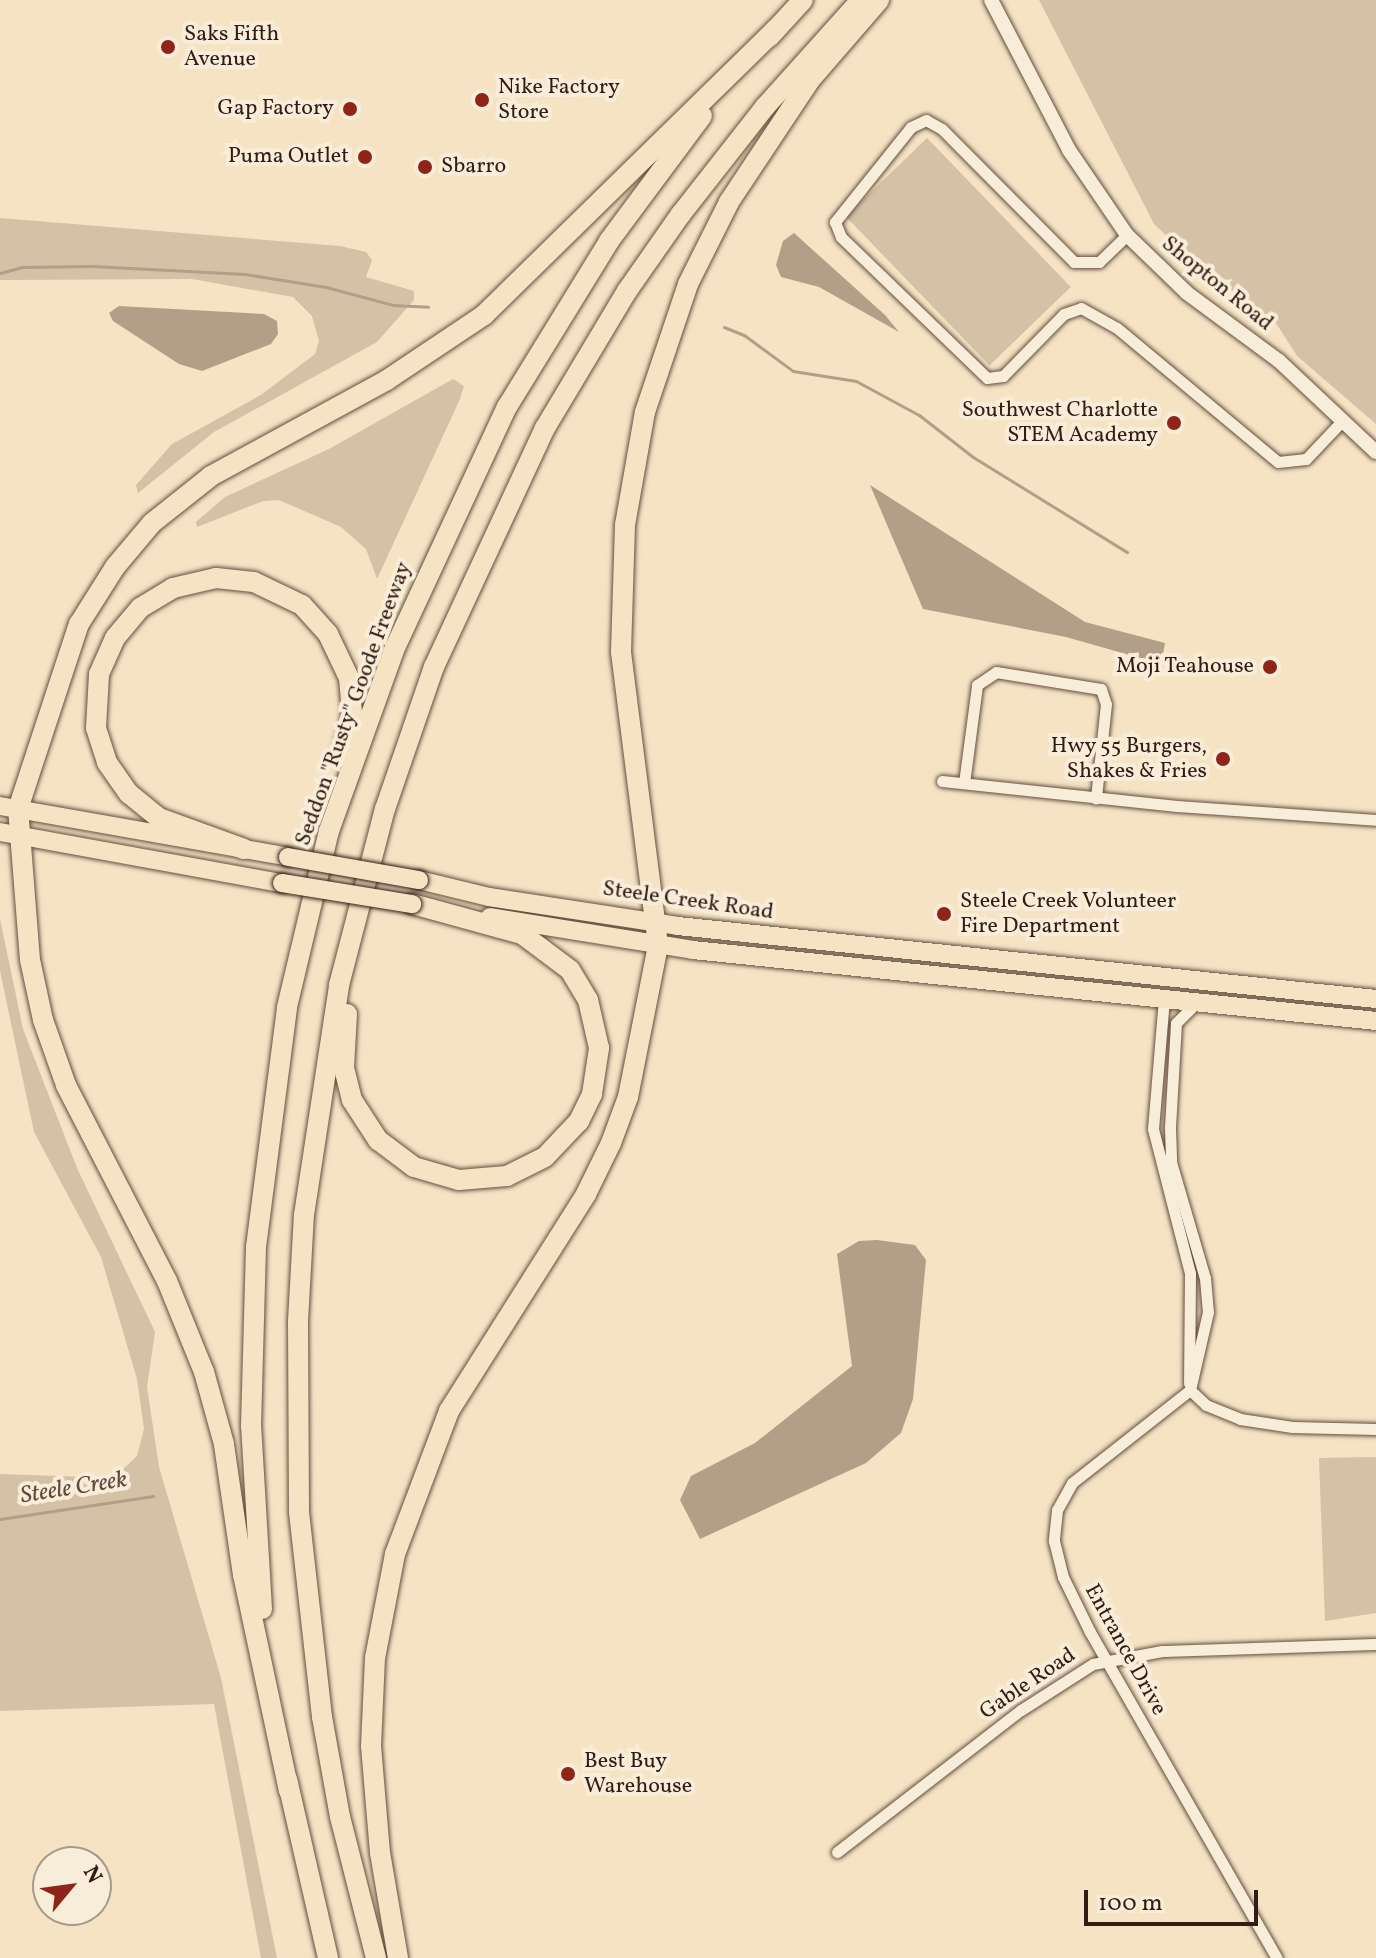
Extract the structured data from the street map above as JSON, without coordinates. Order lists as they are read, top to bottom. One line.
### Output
{"streets":{"highway":["Seddon \"Rusty\" Goode Freeway"],"main road":["Steele Creek Road"],"street":["Shopton Road","Entrance Drive","Gable Road"]},"crossings":[["Entrance Drive","Gable Road"]],"water":["Steele Creek"],"places":["Saks Fifth Avenue","Nike Factory Store","Gap Factory","Puma Outlet","Sbarro","Southwest Charlotte STEM Academy","Moji Teahouse","Hwy 55 Burgers, Shakes & Fries","Steele Creek Volunteer Fire Department","Best Buy Warehouse"],"scale_bar":"100 m","north":"top right"}
